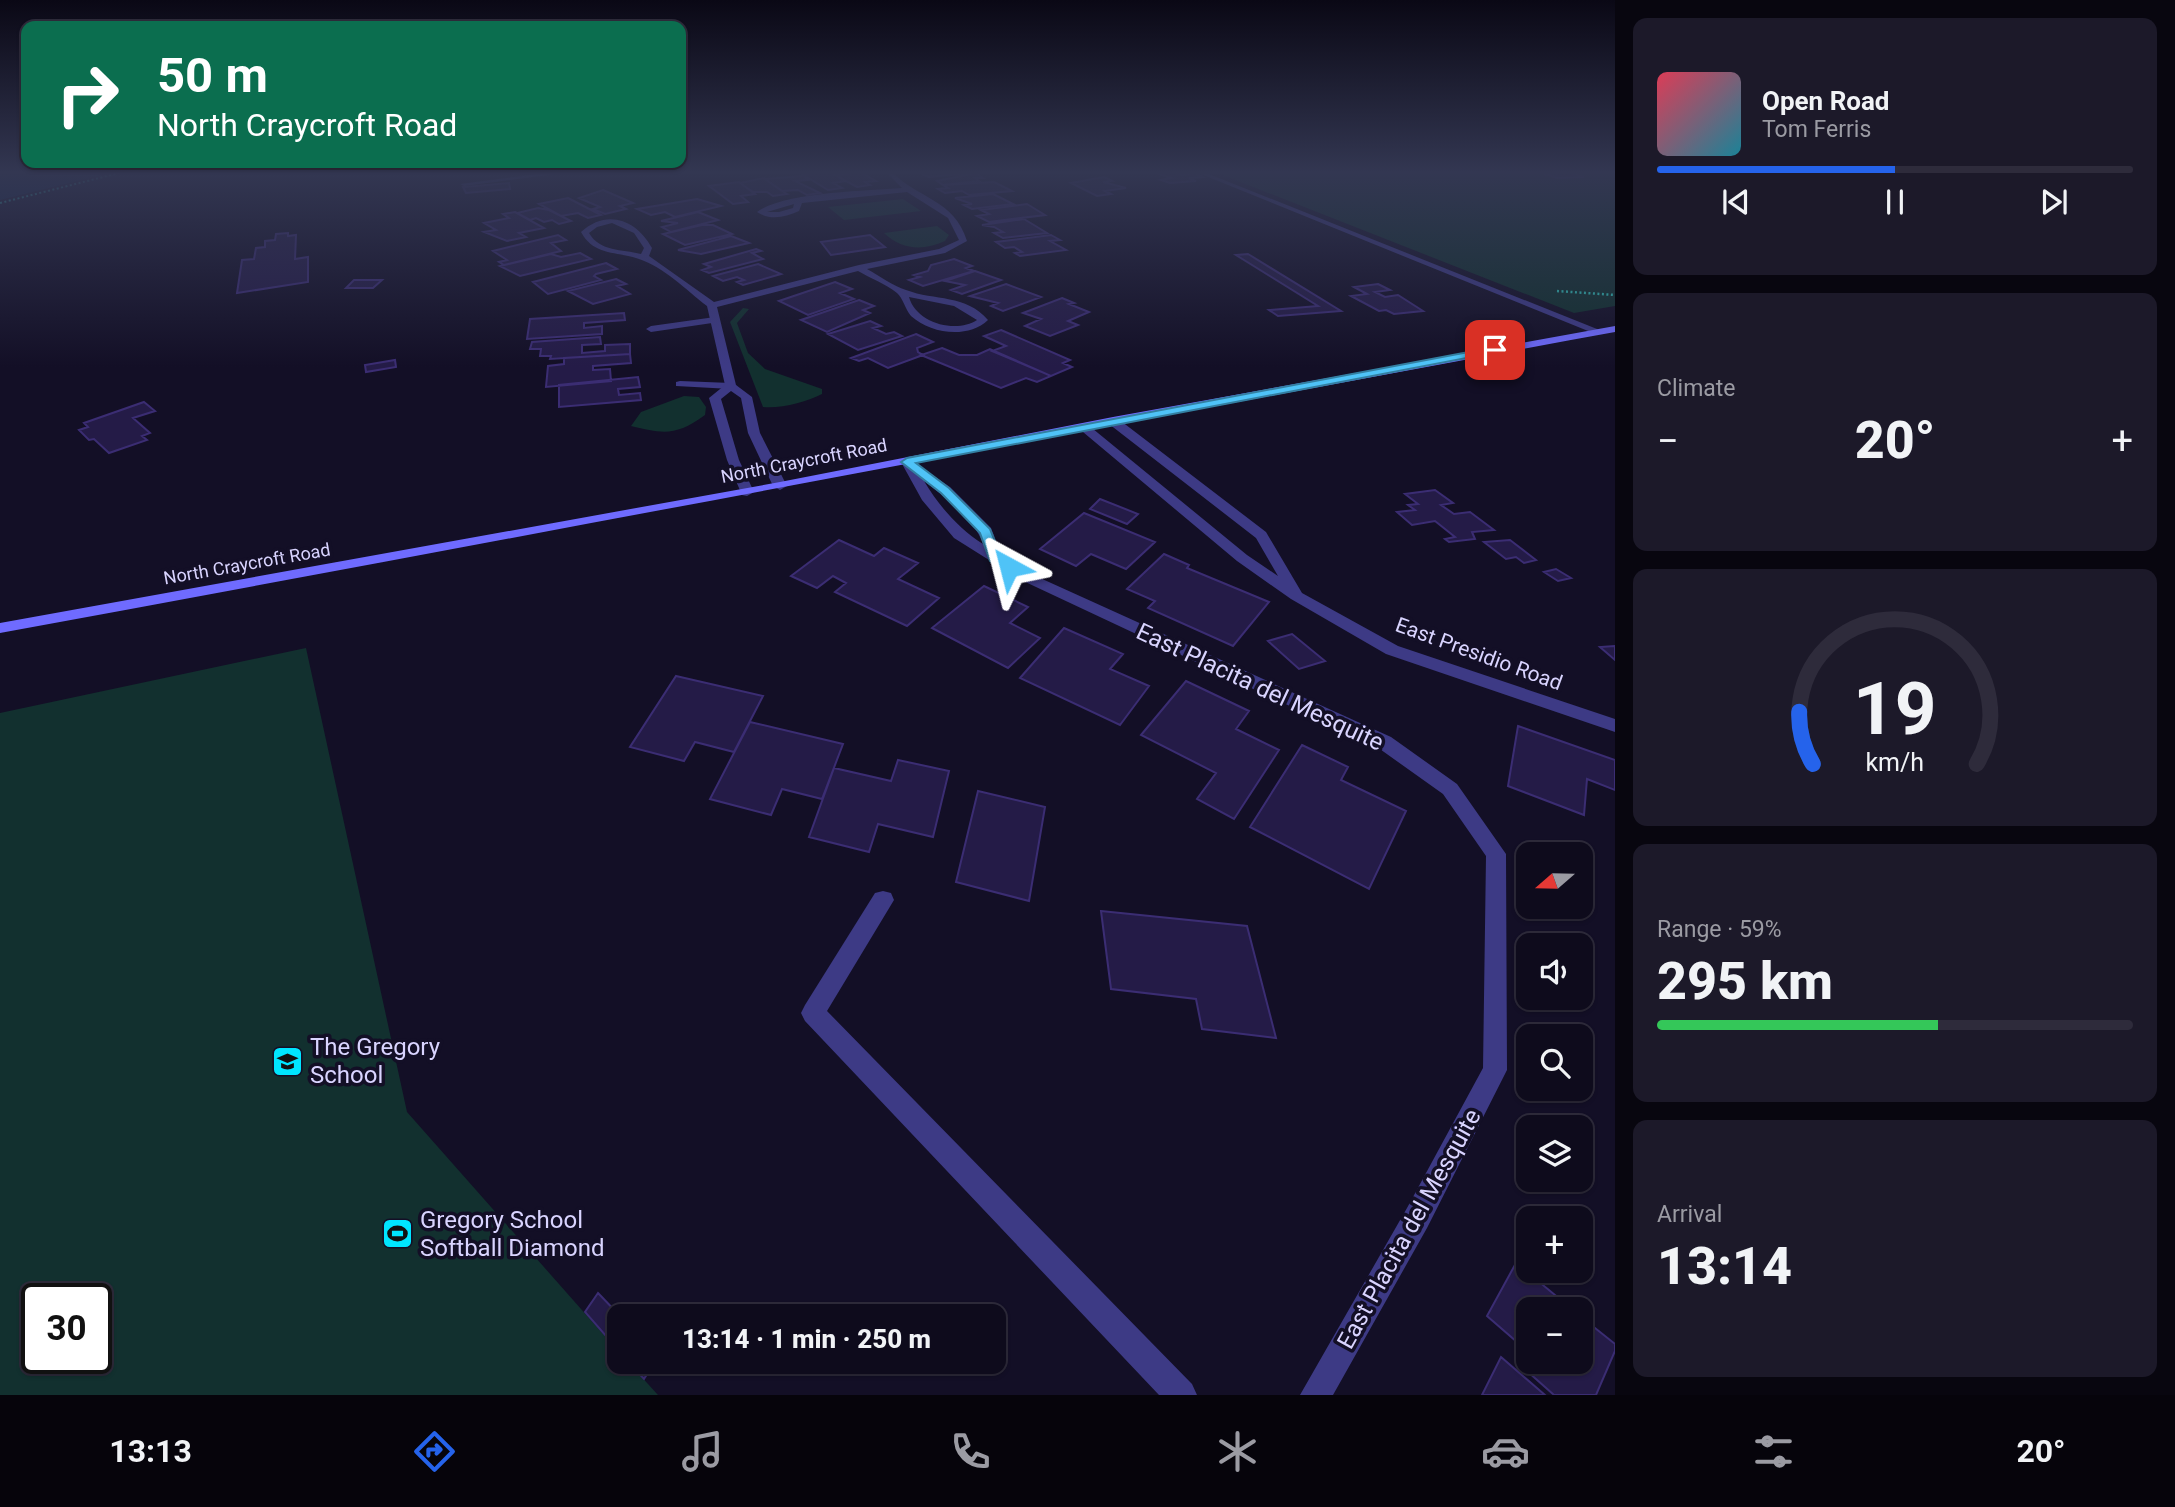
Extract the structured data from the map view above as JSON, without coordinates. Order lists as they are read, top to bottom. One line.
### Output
{"streets":{"main road":["North Craycroft Road"],"street":["East Presidio Road","East Placita del Mesquite"]},"crossings":[["North Craycroft Road","East Presidio Road"],["North Craycroft Road","East Placita del Mesquite"]],"places":{"school or university":["The Gregory School"],"sports":["Gregory School Softball Diamond"]},"north":"left","page":{"turn":["50 m","North Craycroft Road"],"song":["Open Road","Tom Ferris"],"tile":["Climate",["Range · 59%","295 km"],["Arrival","13:14"]],"heat":["−","20°","+"],"map_buttons":["+","−"],"limit":"30","trip":"13:14 · 1 min · 250 m","tabs":["13:13","20°"],"gauge":["19","km/h"]}}
